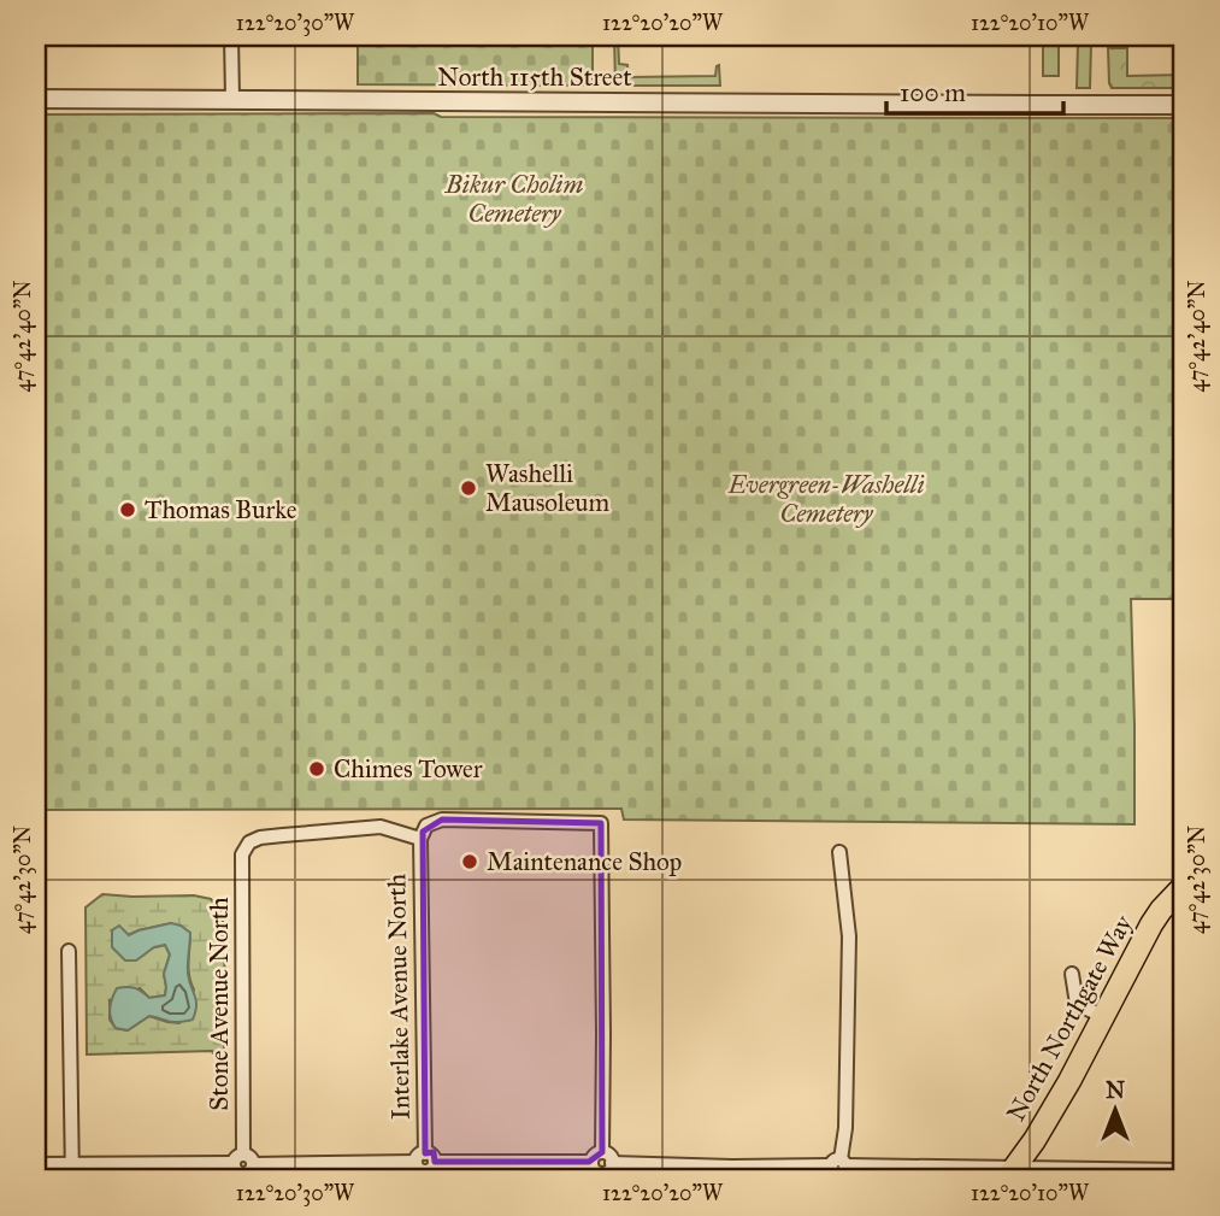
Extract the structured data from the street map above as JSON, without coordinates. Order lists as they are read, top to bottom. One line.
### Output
{"streets":{"main road":["North Northgate Way"],"street":["North 115th Street","Interlake Avenue North","Stone Avenue North"]},"crossings":[["Interlake Avenue North","Stone Avenue North"]],"parks":["Bikur Cholim Cemetery","Evergreen-Washelli Cemetery"],"places":["Washelli Mausoleum","Thomas Burke","Chimes Tower","Maintenance Shop"],"scale_bar":"100 m","north":"top","coordinates":["122°20'30\"W","122°20'20\"W","122°20'10\"W","47°42'40\"N","47°42'30\"N"]}
